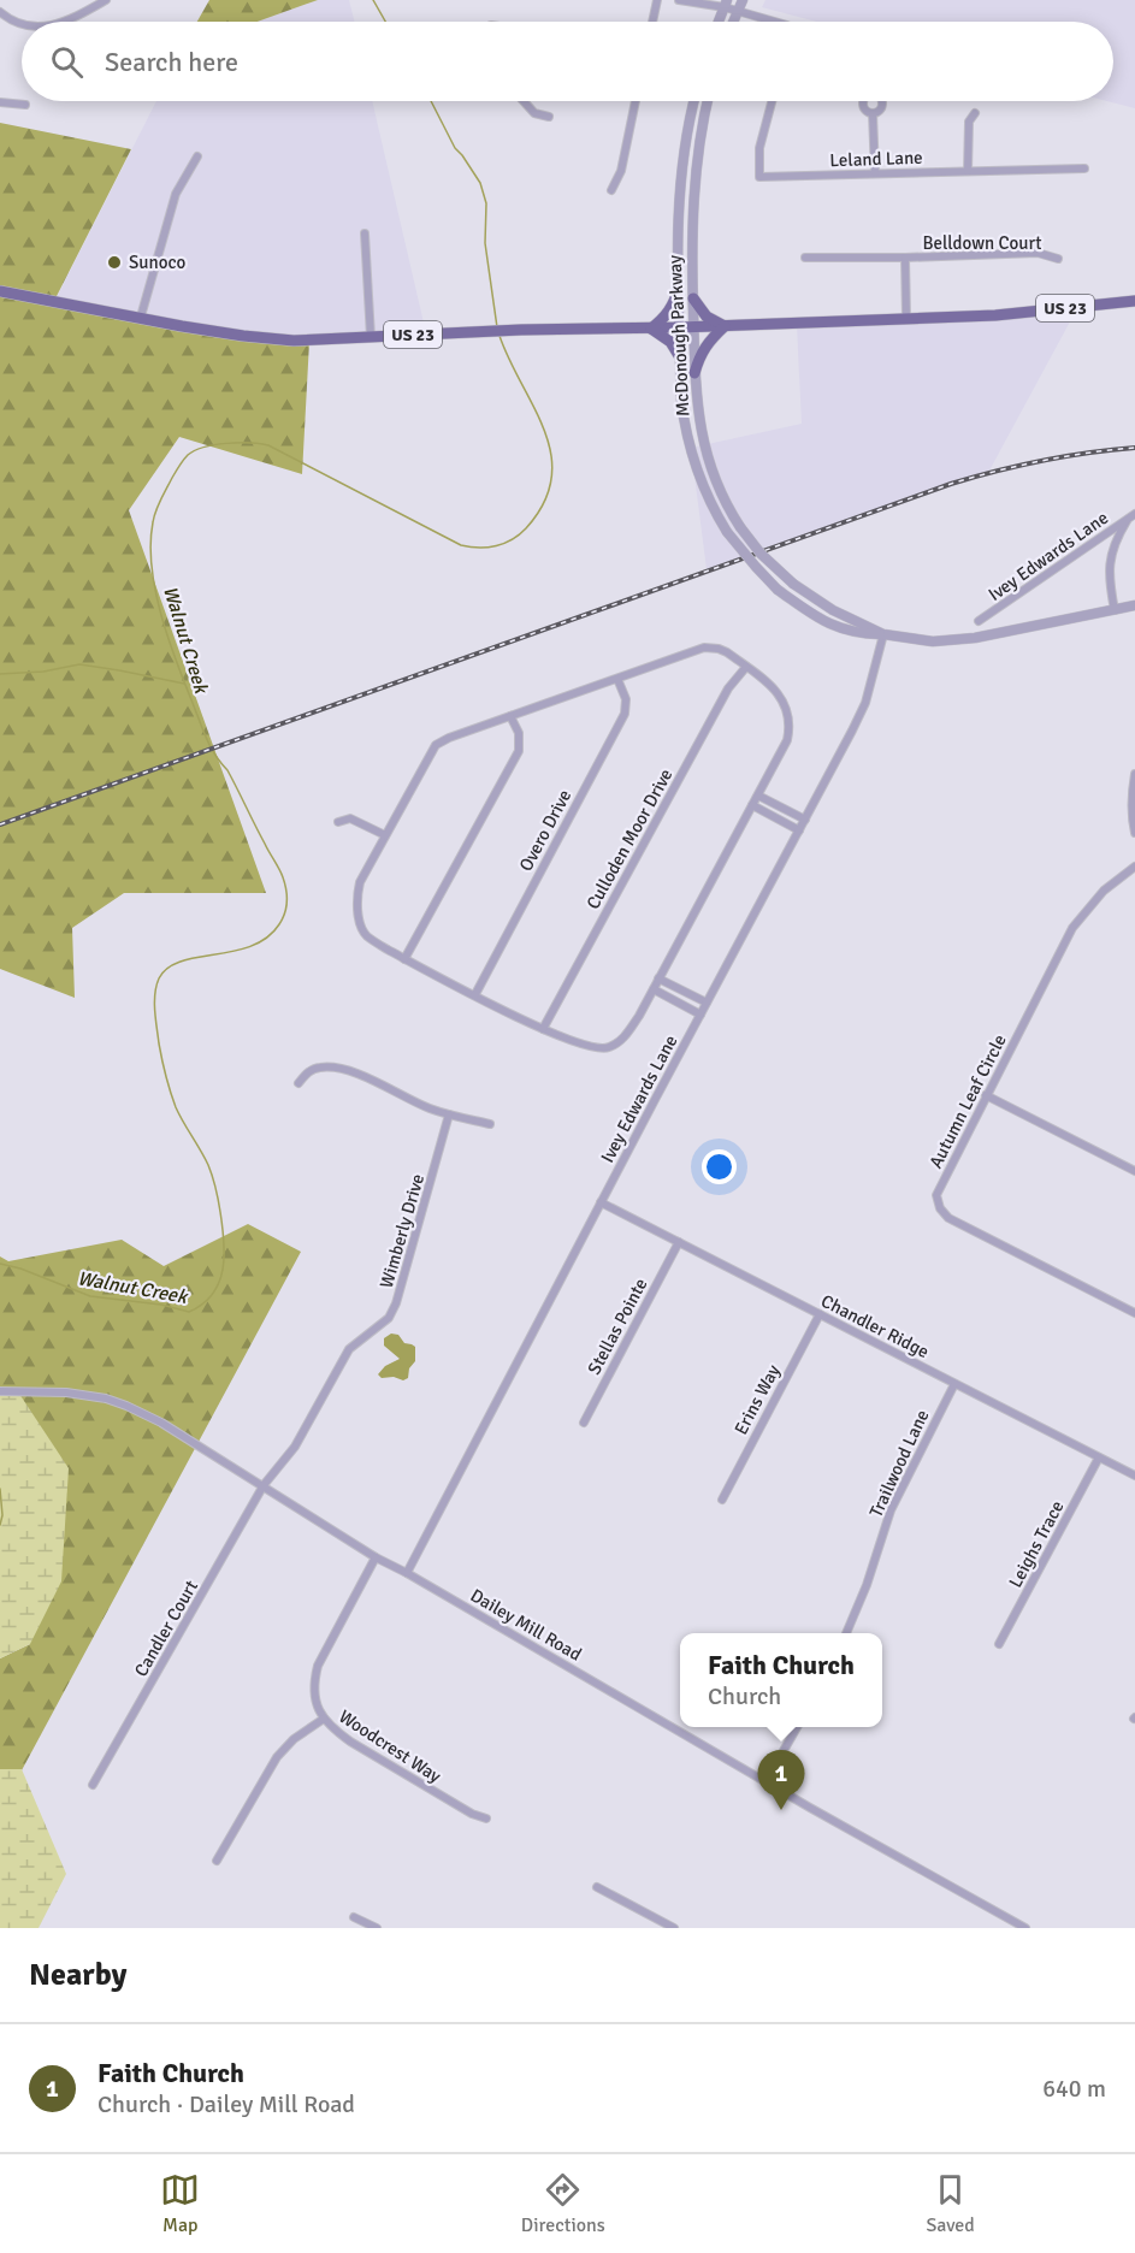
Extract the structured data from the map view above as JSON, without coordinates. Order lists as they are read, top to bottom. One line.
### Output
{"streets":{"main road":["US 23"],"street":["Leland Lane","Belldown Court","McDonough Parkway","Ivey Edwards Lane","Overo Drive","Culloden Moor Drive","Autumn Leaf Circle","Wimberly Drive","Stellas Pointe","Chandler Ridge","Erins Way","Trailwood Lane","Leighs Trace","Dailey Mill Road","Candler Court","Woodcrest Way"]},"crossings":[["Belldown Court","US 23"],["US 23","McDonough Parkway"],["McDonough Parkway","Ivey Edwards Lane"],["Ivey Edwards Lane","Chandler Ridge"],["Ivey Edwards Lane","Dailey Mill Road"],["Wimberly Drive","Dailey Mill Road"],["Wimberly Drive","Candler Court"],["Stellas Pointe","Chandler Ridge"],["Chandler Ridge","Erins Way"],["Chandler Ridge","Trailwood Lane"],["Chandler Ridge","Leighs Trace"],["Dailey Mill Road","Candler Court"],["Dailey Mill Road","Woodcrest Way"]],"water":["Walnut Creek"],"places":["Sunoco"],"page":{"search":"Search here","popup":["Faith Church","Church"],"pins":"1","heading":"Nearby","list":[{"mark":"1","name":"Faith Church","note":"Church · Dailey Mill Road","value":"640 m"}],"nav":["Map","Directions","Saved"]}}
